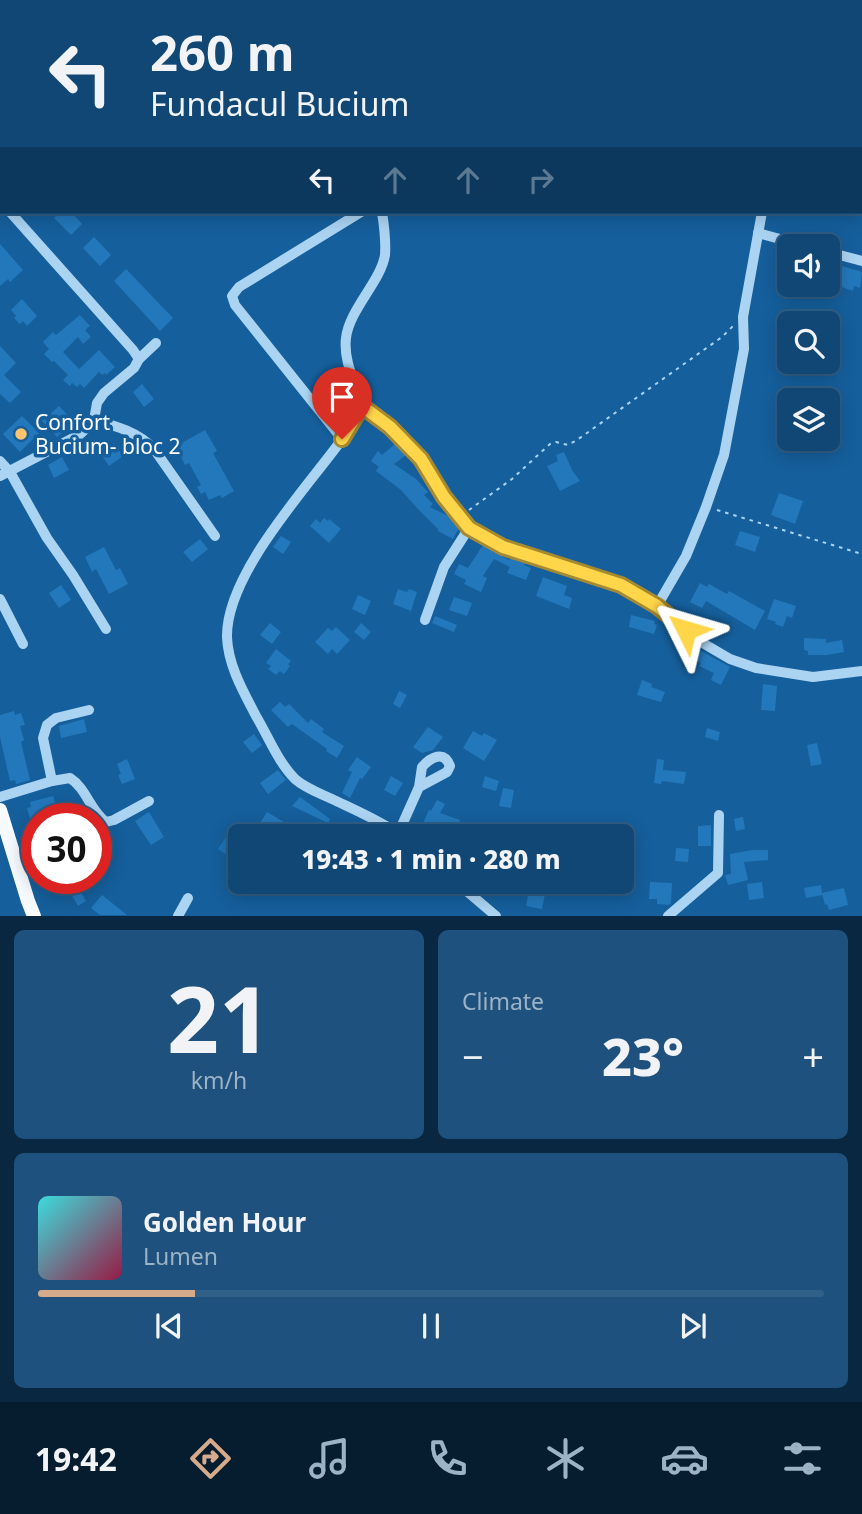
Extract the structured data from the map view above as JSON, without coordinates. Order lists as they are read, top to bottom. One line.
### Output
{"places":["Confort Bucium- bloc 2"],"page":{"turn":["260 m","Fundacul Bucium"],"limit":"30","trip":"19:43 · 1 min · 280 m","tile":[["21","km/h"],"Climate"],"heat":["−","23°","+"],"song":["Golden Hour","Lumen"],"tabs":"19:42"}}
